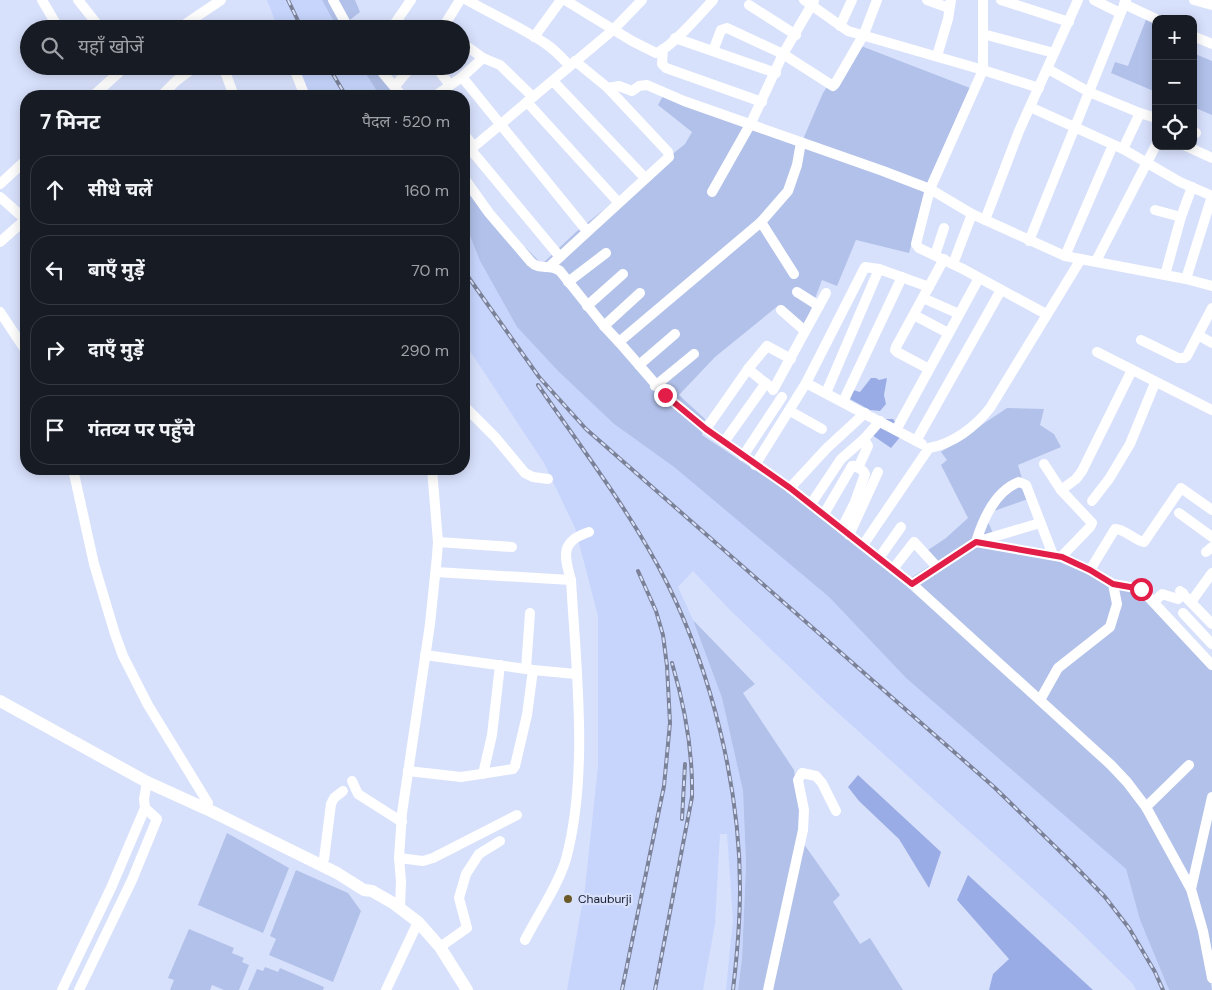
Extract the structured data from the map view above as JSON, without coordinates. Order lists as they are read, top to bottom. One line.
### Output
{"places":["Chauburji"],"page":{"map_buttons":["+","−"],"search":"यहाँ खोजें","heading":["7 मिनट","पैदल · 520 m"],"list":[["सीधे चलें","160 m"],["बाएँ मुड़ें","70 m"],["दाएँ मुड़ें","290 m"],"गंतव्य पर पहुँचे"]}}
